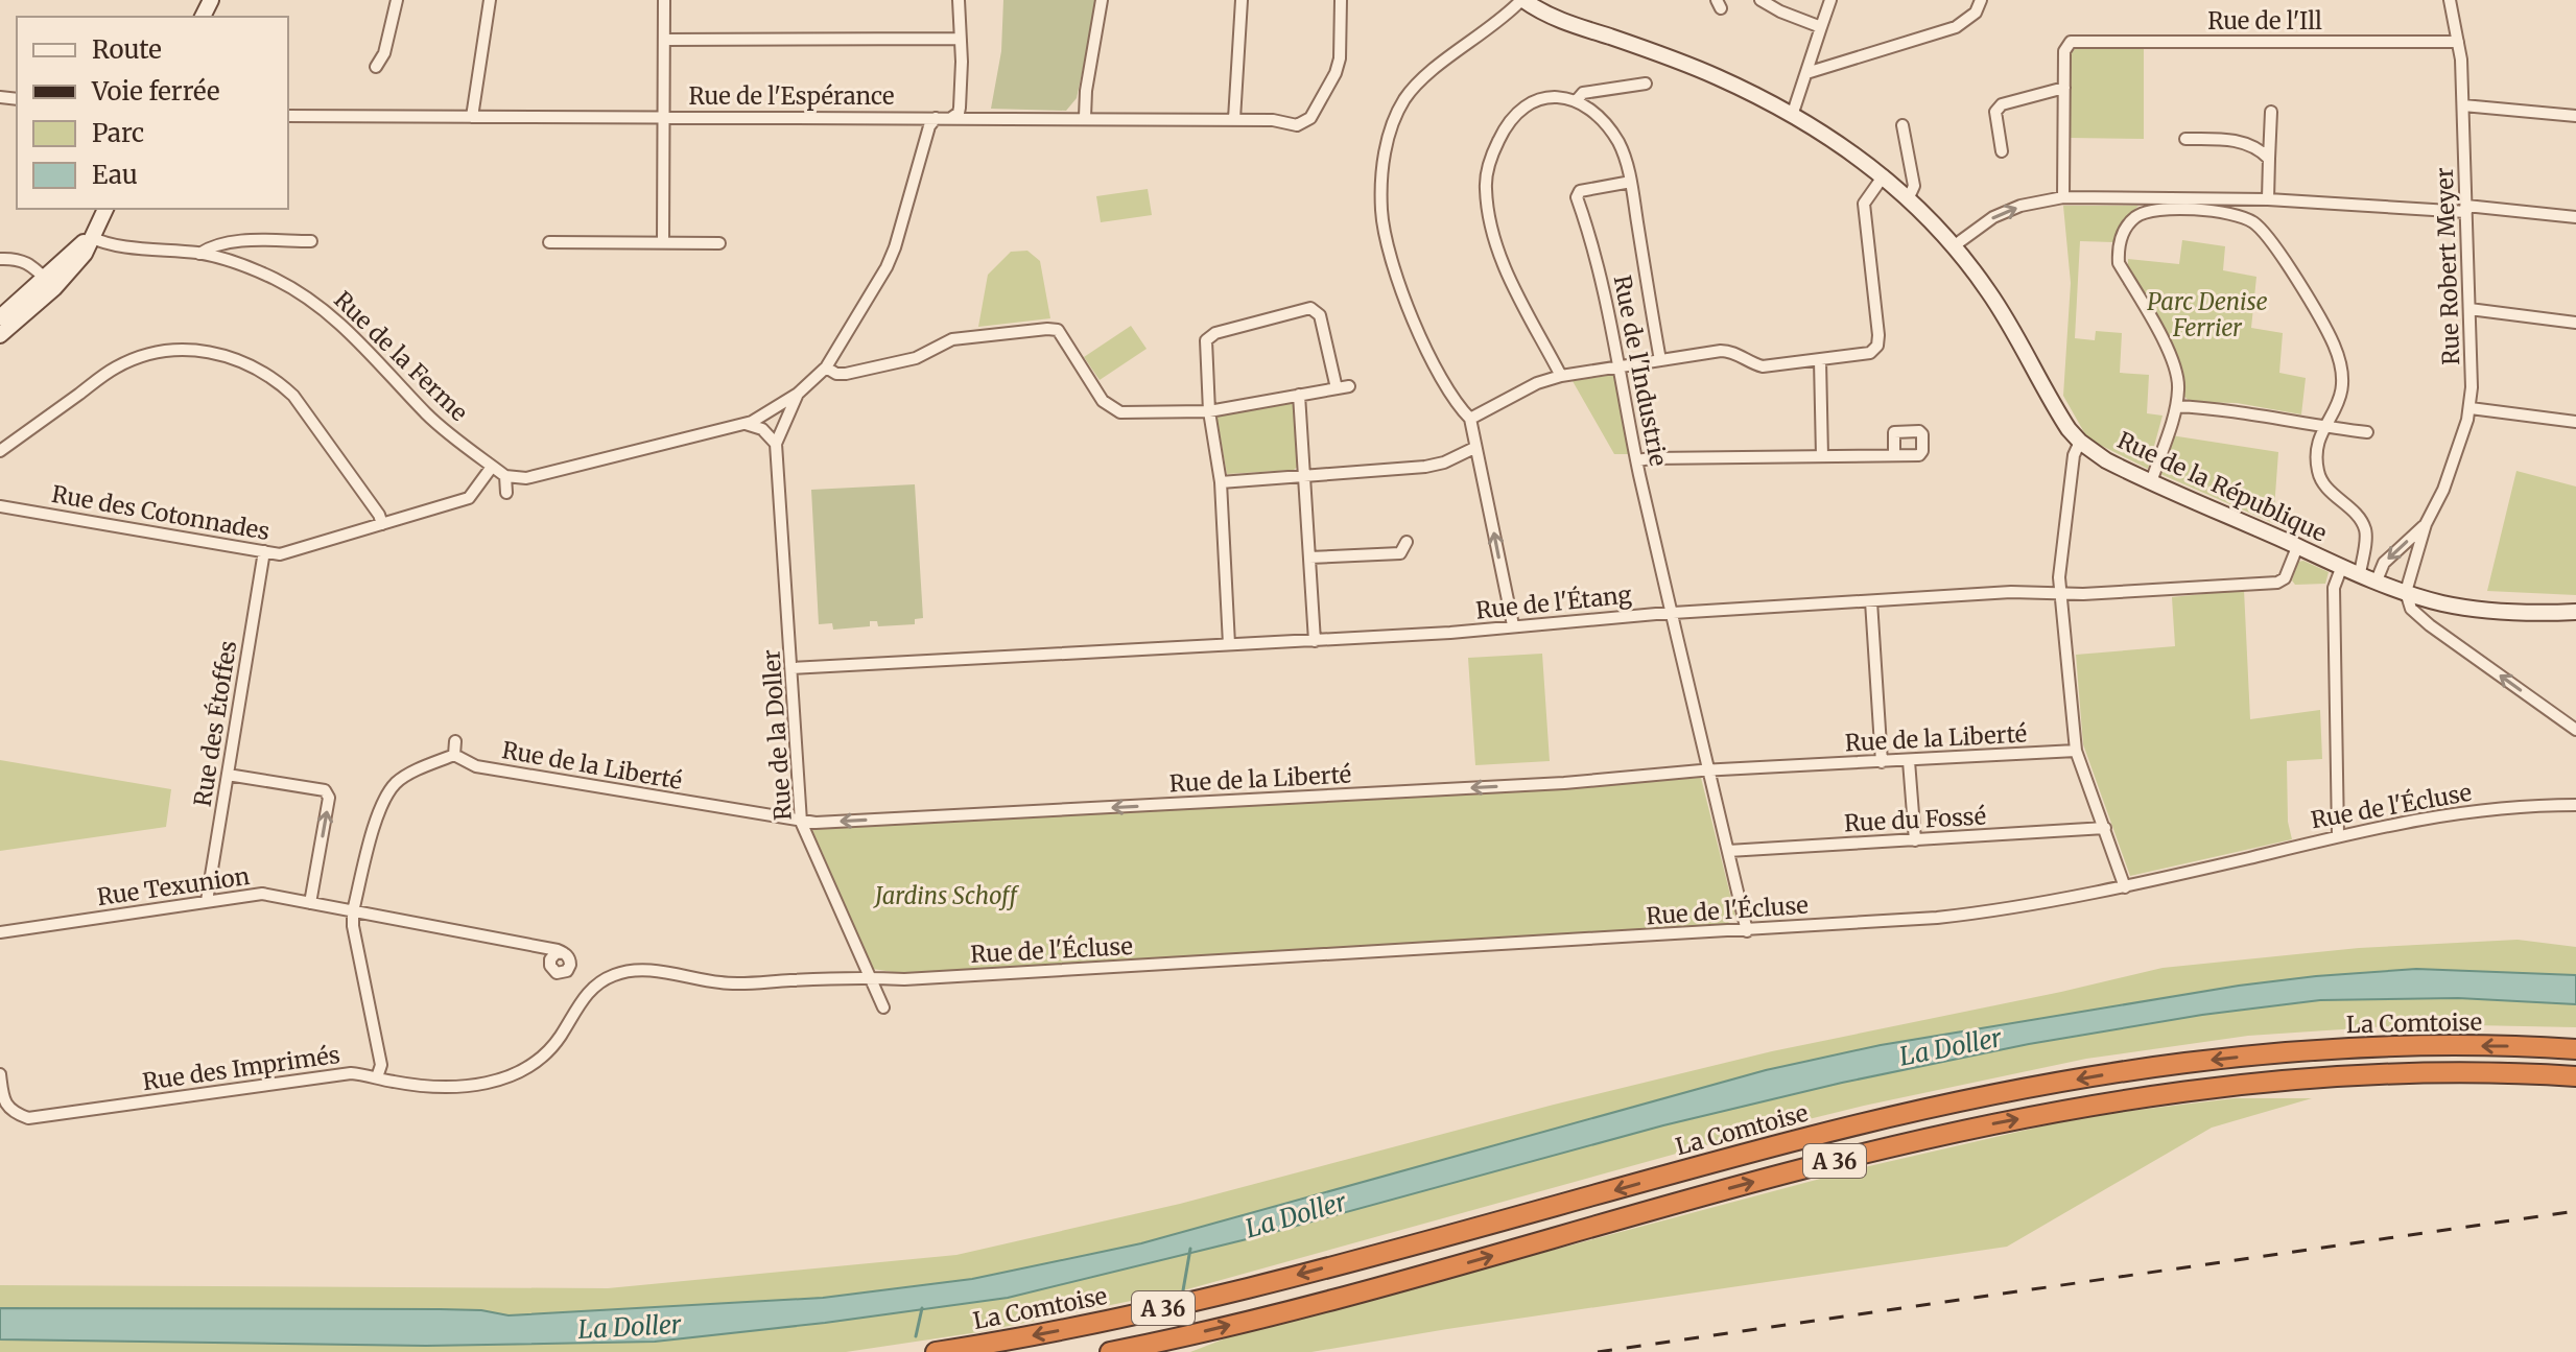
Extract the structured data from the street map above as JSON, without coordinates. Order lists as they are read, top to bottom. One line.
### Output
{"streets":{"highway":["La Comtoise","A 36"],"main road":["Rue de la République"],"street":["Rue de l'Ill","Rue de l'Espérance","Rue Robert Meyer","Rue de la Ferme","Rue de l'Industrie","Rue des Cotonnades","Rue de l'Étang","Rue des Étoffes","Rue de la Doller","Rue de la Liberté","Rue de l'Écluse","Rue du Fossé","Rue Texunion","Rue des Imprimés"]},"crossings":[["Rue de l'Ill","Rue Robert Meyer"],["Rue Robert Meyer","Rue de la République"],["Rue de la Ferme","Rue des Cotonnades"],["Rue de l'Industrie","Rue de l'Étang"],["Rue de l'Industrie","Rue de la Liberté"],["Rue de l'Industrie","Rue de l'Écluse"],["Rue de l'Industrie","Rue du Fossé"],["Rue de la République","Rue de l'Étang"],["Rue des Cotonnades","Rue des Étoffes"],["Rue de l'Étang","Rue de la Doller"],["Rue des Étoffes","Rue Texunion"],["Rue de la Doller","Rue de la Liberté"],["Rue de la Doller","Rue de l'Écluse"],["Rue de la Doller","Rue des Imprimés"],["Rue de l'Écluse","Rue des Imprimés"]],"one_way":["Rue de la Liberté"],"water":["La Doller"],"parks":["Parc Denise Ferrier","Jardins Schoff"],"legend":["Route","Voie ferrée","Parc","Eau"]}
